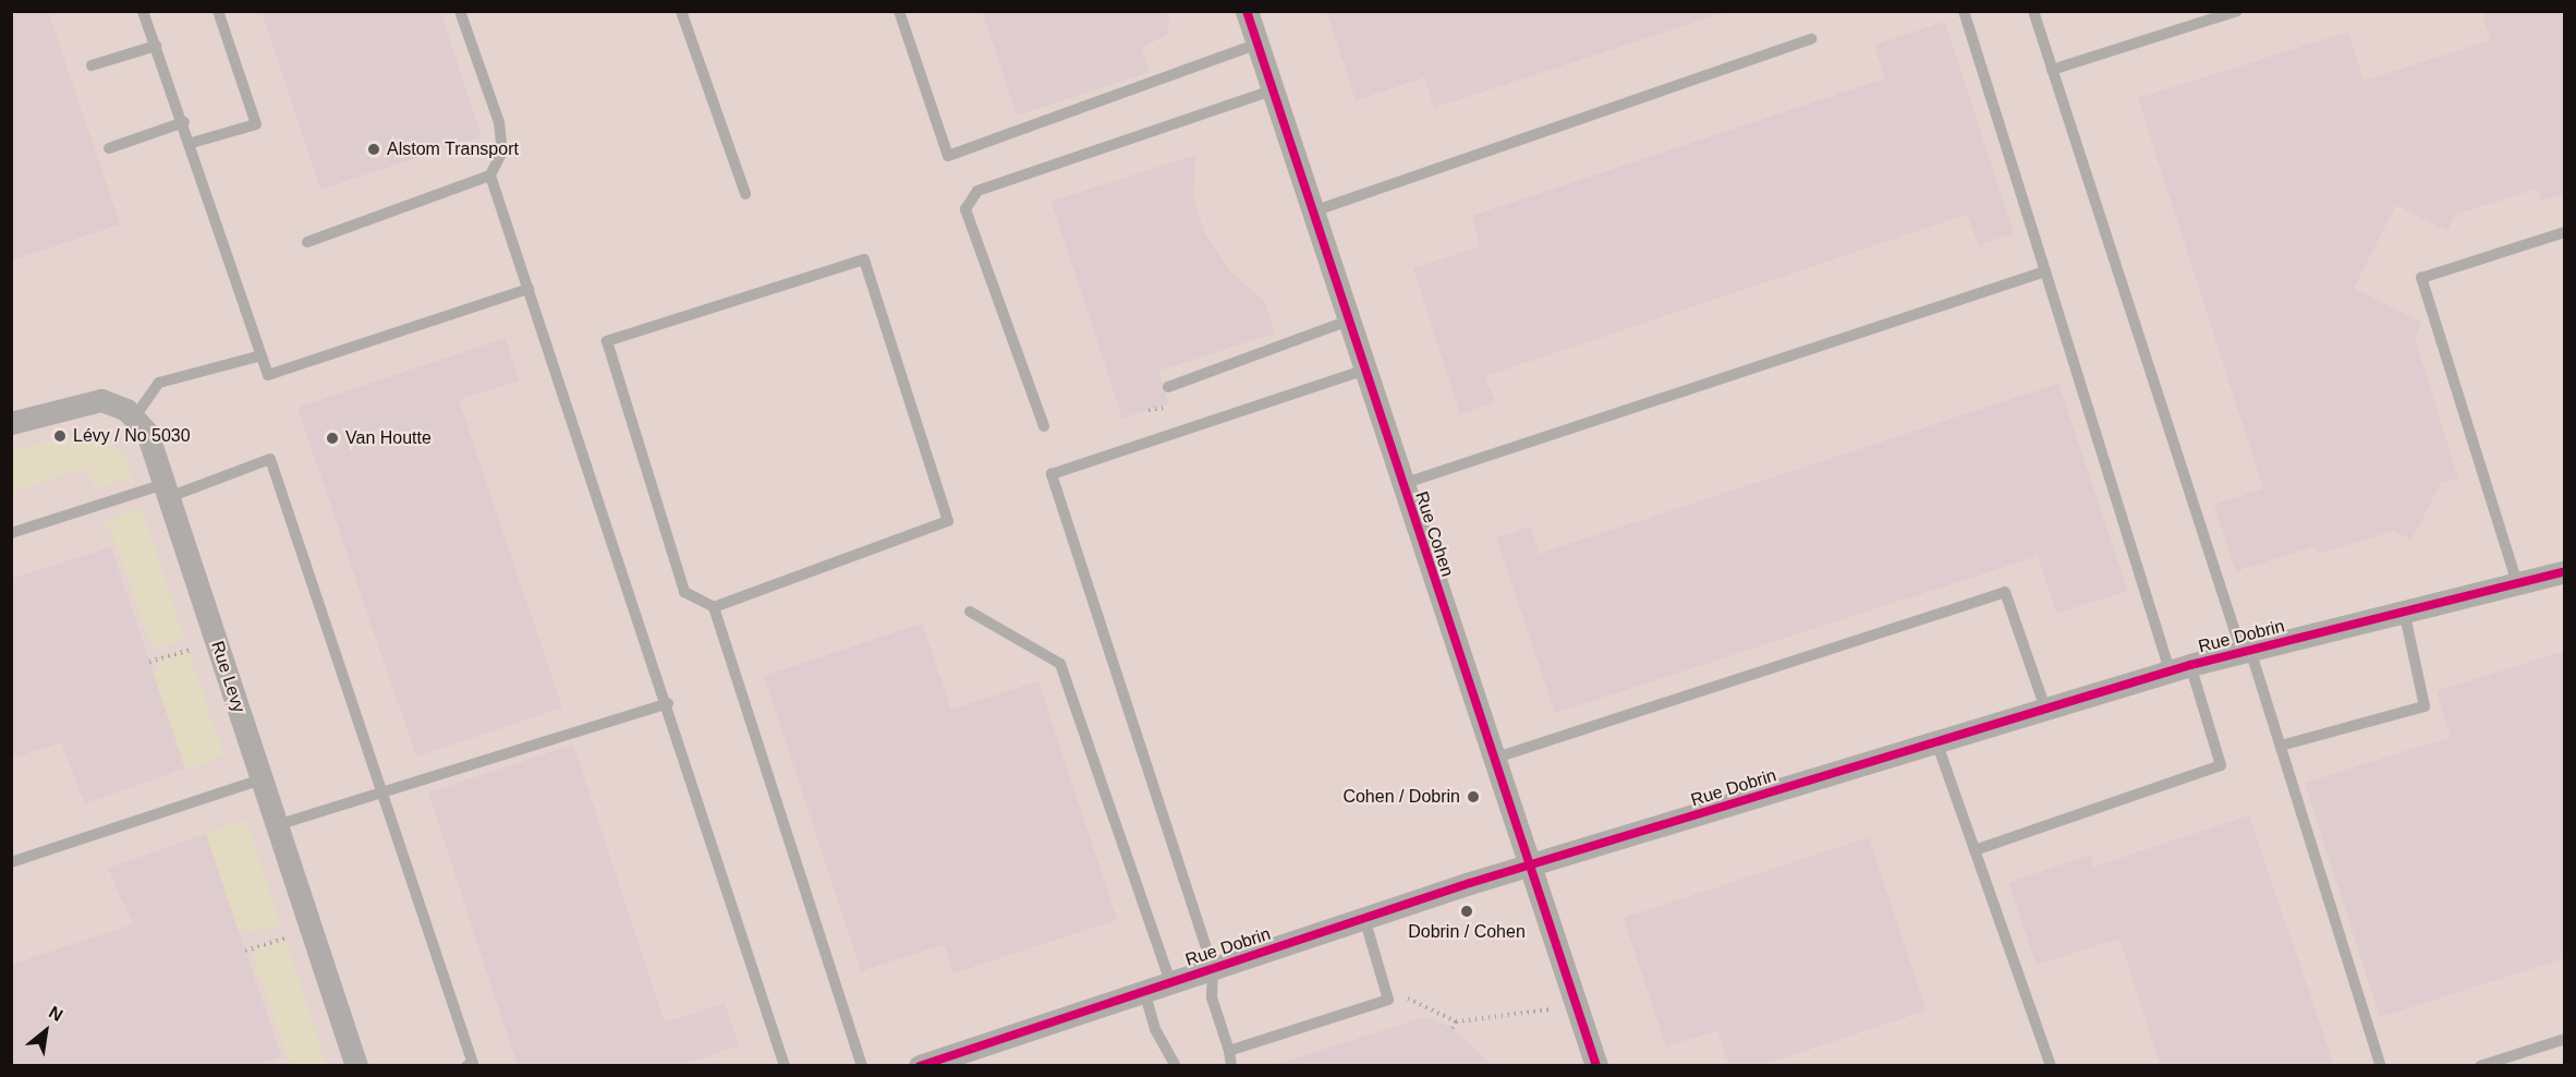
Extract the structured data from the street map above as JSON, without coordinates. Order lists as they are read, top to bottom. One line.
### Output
{"streets":{"street":["Rue Cohen","Rue Dobrin","Rue Levy"]},"crossings":[["Rue Cohen","Rue Dobrin"]],"places":["Alstom Transport","Lévy / No 5030","Van Houtte","Cohen / Dobrin","Dobrin / Cohen"],"north":"top right"}
